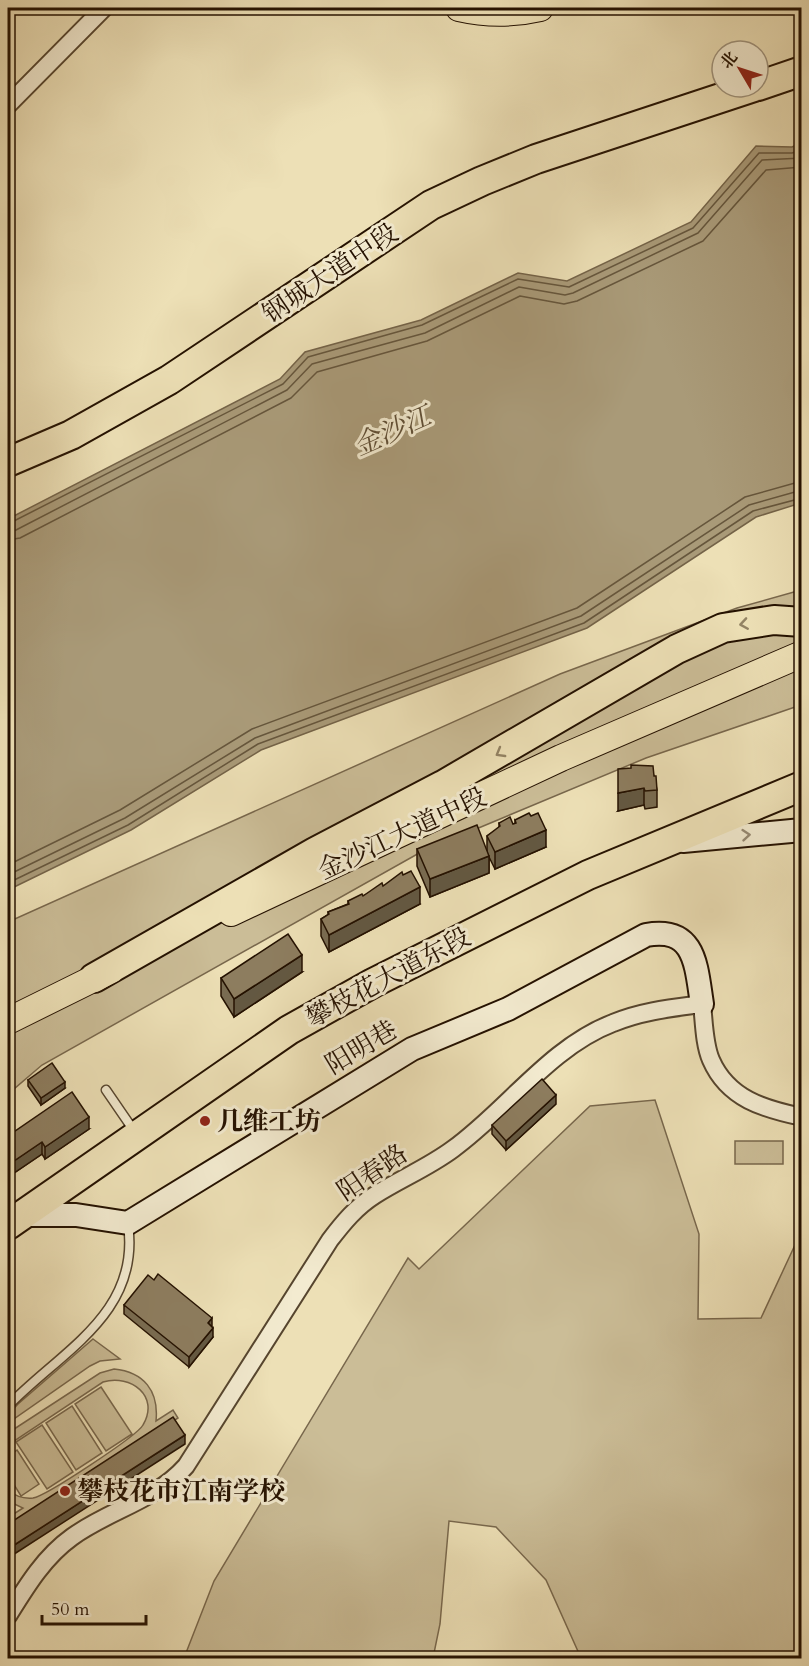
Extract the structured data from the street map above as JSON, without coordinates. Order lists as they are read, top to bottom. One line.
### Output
{"streets":{"highway":["钢城大道中段","攀枝花大道东段"],"main road":["金沙江大道中段"],"street":["阳明巷","阳春路"]},"crossings":[["阳明巷","阳春路"]],"water":["金沙江"],"places":["几维工坊","攀枝花市江南学校"],"scale_bar":"50 m","north":"top left"}
